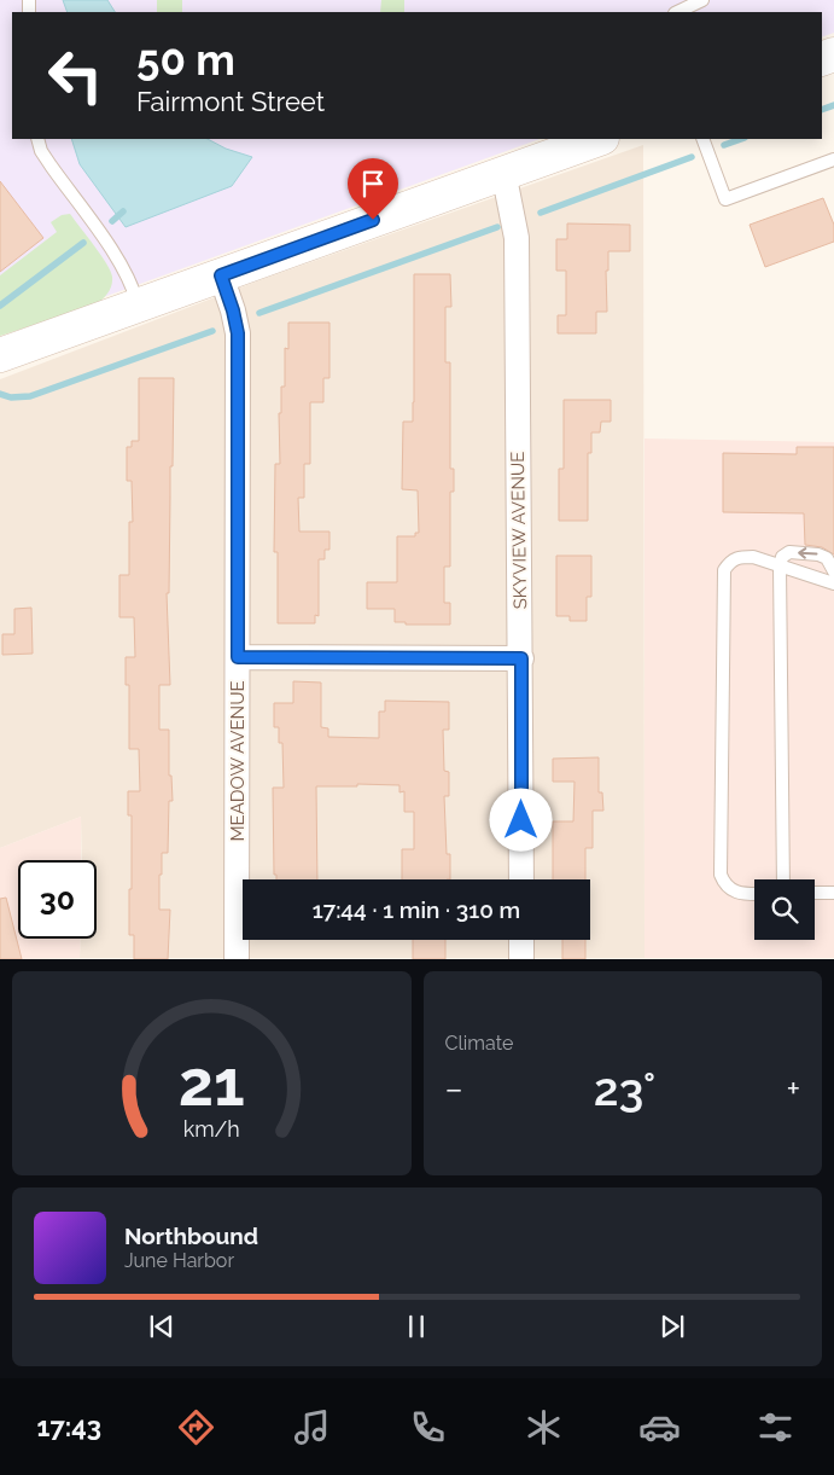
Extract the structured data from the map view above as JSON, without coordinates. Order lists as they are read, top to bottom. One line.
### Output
{"streets":{"street":["SKYVIEW AVENUE","MEADOW AVENUE"]},"page":{"turn":["50 m","Fairmont Street"],"limit":"30","trip":"17:44 · 1 min · 310 m","tile":"Climate","heat":["−","23°","+"],"song":["Northbound","June Harbor"],"tabs":"17:43","gauge":["21","km/h"]}}
